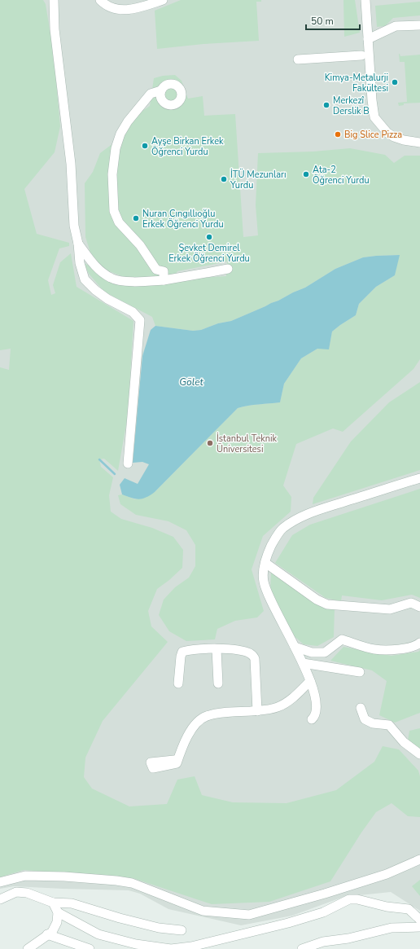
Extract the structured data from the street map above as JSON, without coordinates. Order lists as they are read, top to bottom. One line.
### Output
{"water":["Gölet"],"places":["Kimya-Metalurji Fakültesi","Merkezî Derslik B","Big Slice Pizza","Ayşe Birkan Erkek Öğrenci Yurdu","Ata-2 Öğrenci Yurdu","İTÜ Mezunları Yurdu","Nuran Cıngıllıoğlu Erkek Öğrenci Yurdu","Şevket Demirel Erkek Öğrenci Yurdu","İstanbul Teknik Üniversitesi"],"scale_bar":"50 m"}
